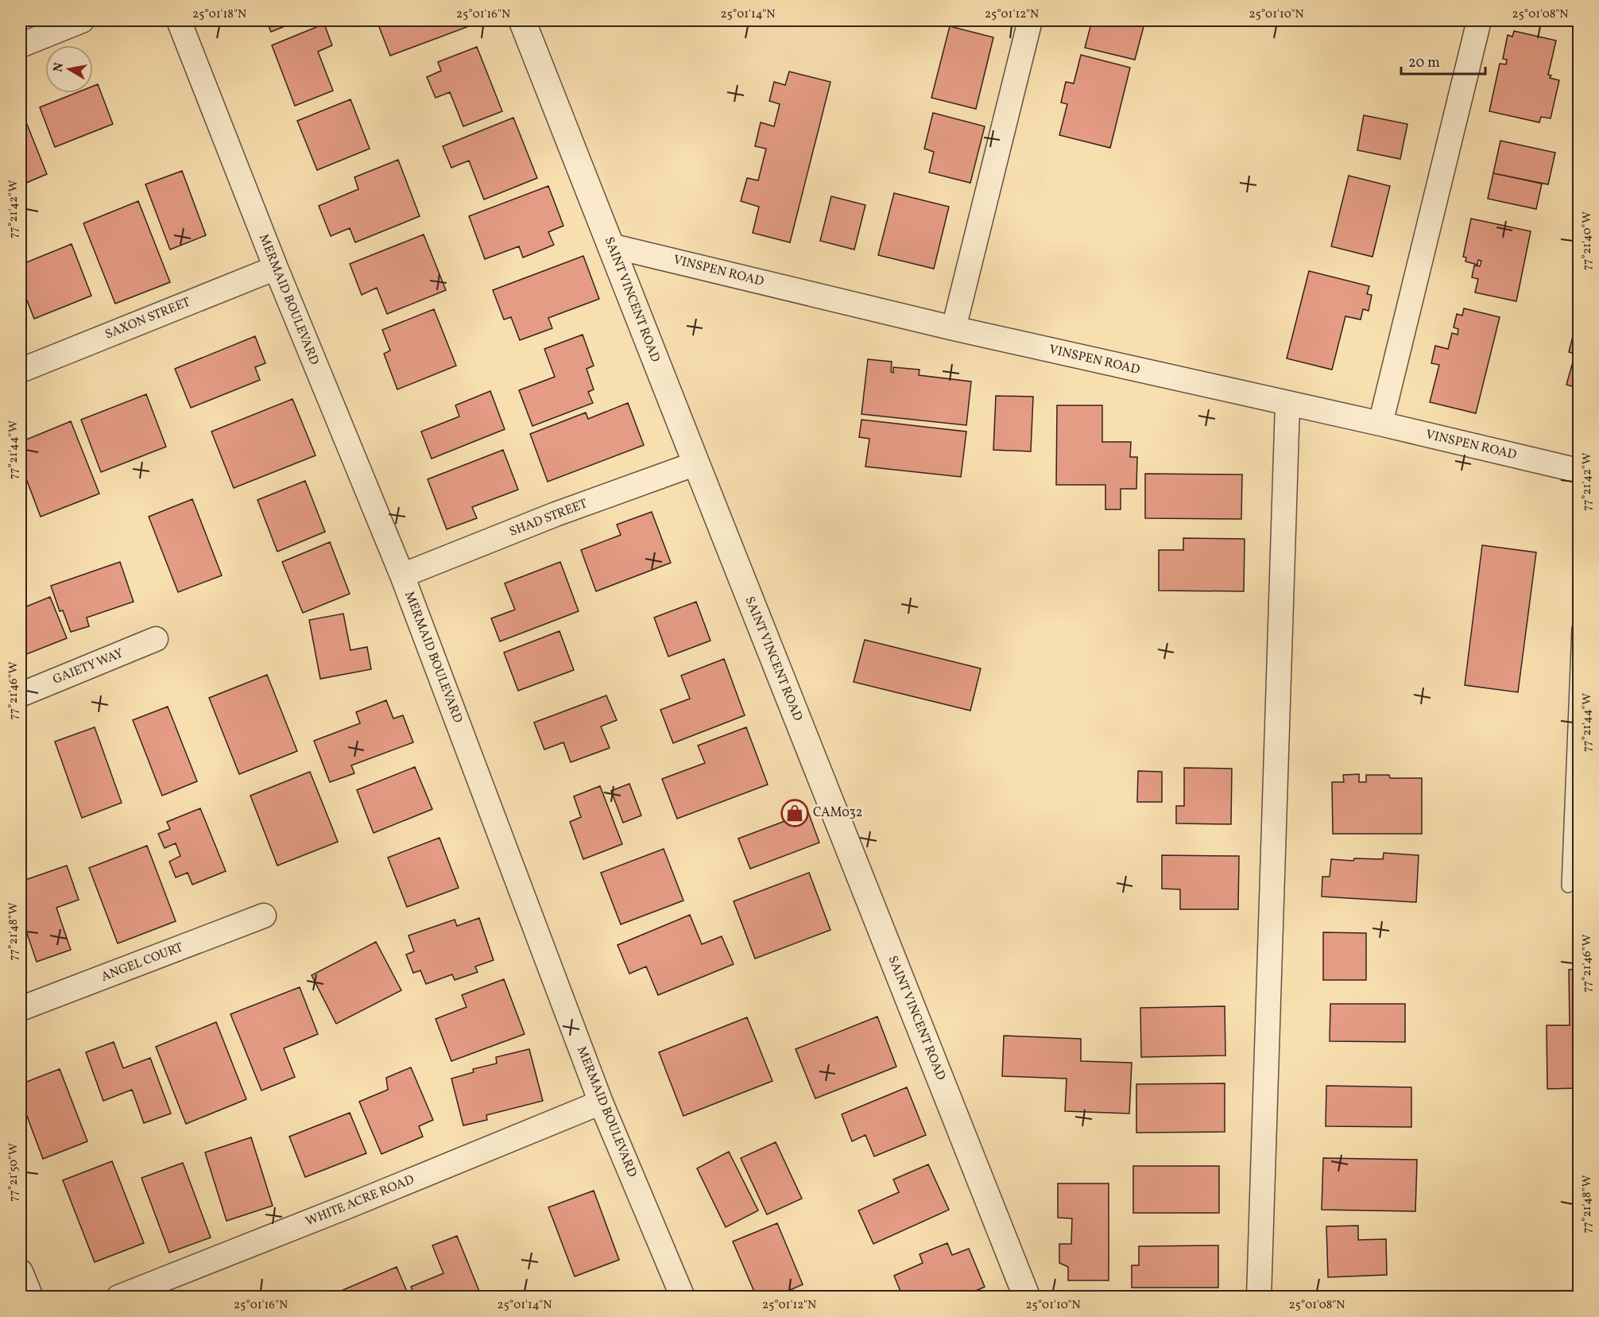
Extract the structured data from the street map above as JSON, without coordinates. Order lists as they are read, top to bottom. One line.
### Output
{"streets":{"street":["VINSPEN ROAD","MERMAID BOULEVARD","SAINT VINCENT ROAD","SAXON STREET","SHAD STREET","GAIETY WAY","ANGEL COURT","WHITE ACRE ROAD"]},"crossings":[["VINSPEN ROAD","SAINT VINCENT ROAD"],["MERMAID BOULEVARD","SAXON STREET"],["MERMAID BOULEVARD","SHAD STREET"],["MERMAID BOULEVARD","WHITE ACRE ROAD"],["SAINT VINCENT ROAD","SHAD STREET"]],"places":{"shop":["CAM032"]},"scale_bar":"20 m","north":"left","coordinates":["25°01'18\"N","25°01'16\"N","25°01'14\"N","25°01'12\"N","25°01'10\"N","25°01'08\"N","77°21'42\"W","77°21'40\"W","77°21'44\"W","77°21'46\"W","77°21'48\"W","77°21'50\"W"]}
